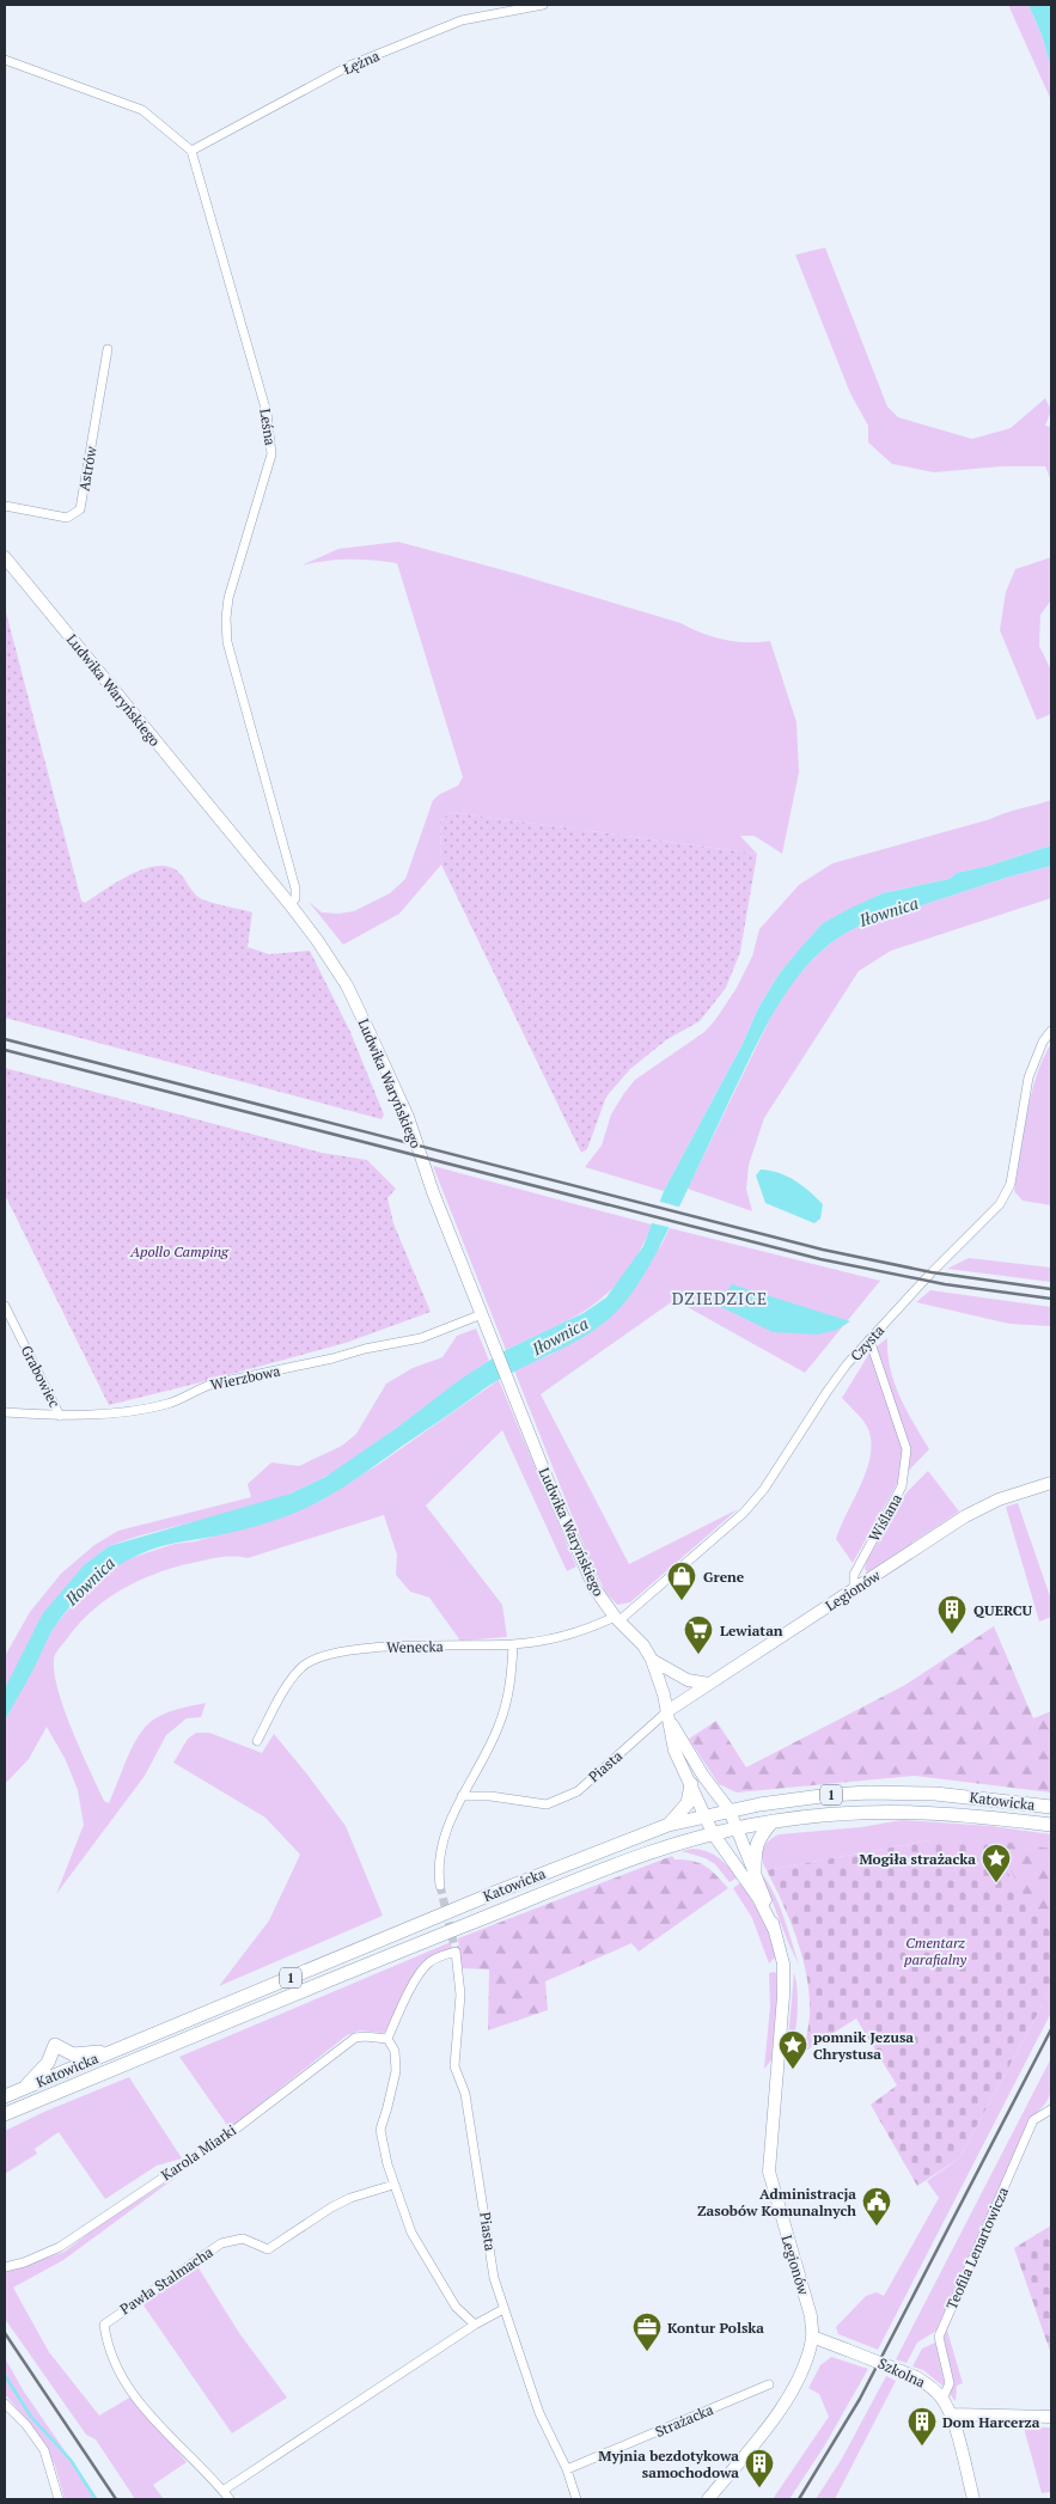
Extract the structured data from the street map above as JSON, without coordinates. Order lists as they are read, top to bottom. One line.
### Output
{"streets":{"main road":["1","Katowicka"],"street":["Łężna","Leśna","Astrów","Ludwika Waryńskiego","Czysta","Grabowiec","Wierzbowa","Wiślana","Legionów","Wenecka","Piasta","Karola Miarki","Teofila Lenartowicza","Pawła Stalmacha","Szkolna","Strażacka"]},"crossings":[["Łężna","Leśna"],["Leśna","Ludwika Waryńskiego"],["Ludwika Waryńskiego","Czysta"],["Ludwika Waryńskiego","Wierzbowa"],["Ludwika Waryńskiego","Legionów"],["Ludwika Waryńskiego","Wenecka"],["Ludwika Waryńskiego","Piasta"],["Czysta","Wiślana"],["Czysta","Wenecka"],["Grabowiec","Wierzbowa"],["Wiślana","Legionów"],["Legionów","Piasta"],["Legionów","Katowicka"],["Legionów","Szkolna"],["Piasta","Karola Miarki"],["Piasta","Strażacka"],["Teofila Lenartowicza","Szkolna"]],"districts":["DZIEDZICE"],"water":["Iłownica"],"parks":["Apollo Camping","Cmentarz parafialny"],"places":{"shop":["Grene"],"building":["QUERCU","Dom Harcerza","Myjnia bezdotykowa samochodowa"],"supermarket":["Lewiatan"],"place":["Mogiła strażacka","pomnik Jezusa Chrystusa"],"public building":["Administracja Zasobów Komunalnych"],"office":["Kontur Polska"]}}
